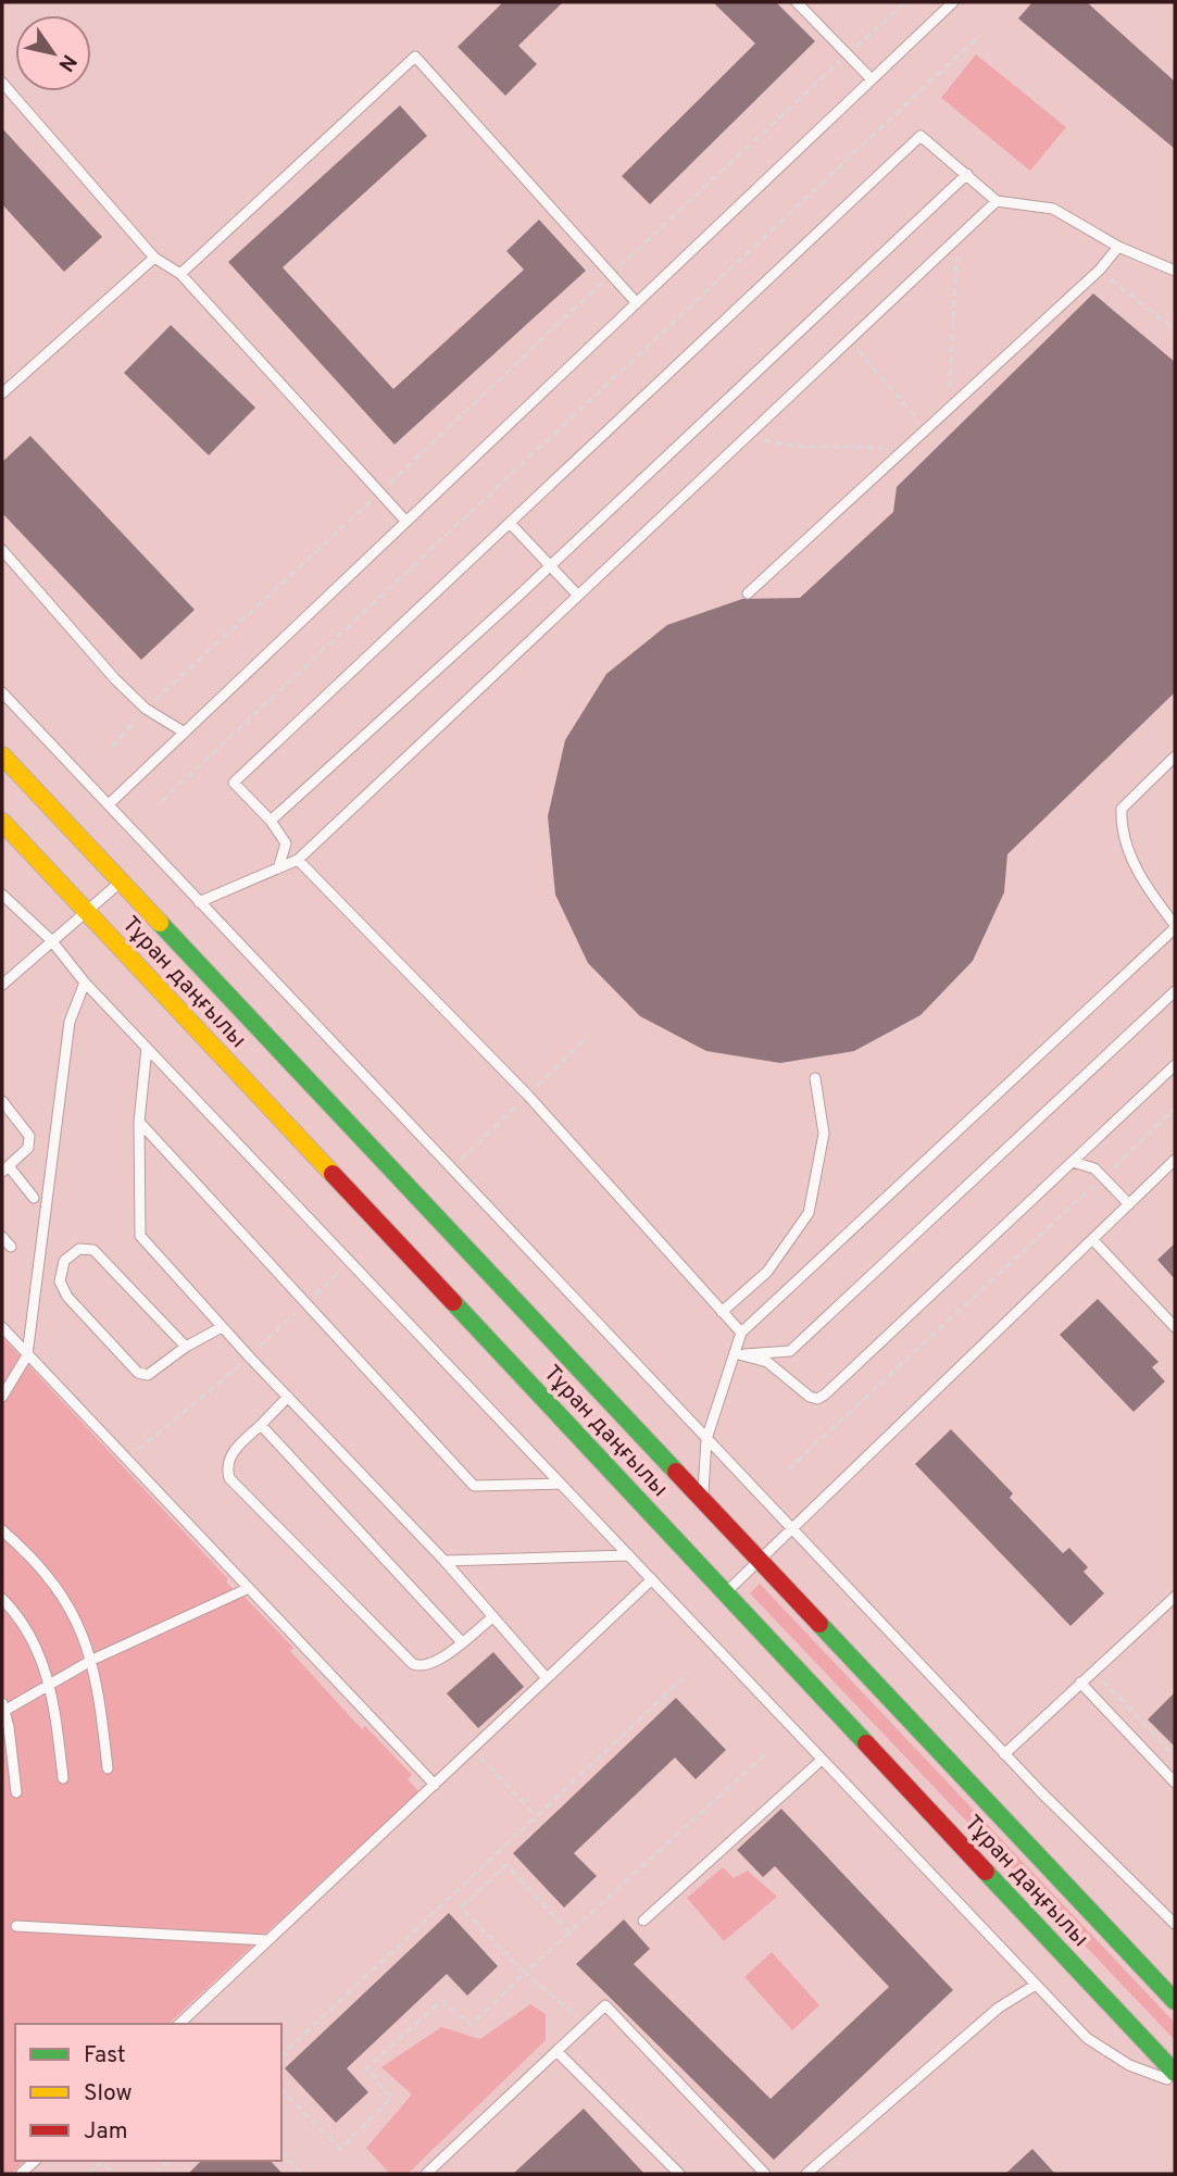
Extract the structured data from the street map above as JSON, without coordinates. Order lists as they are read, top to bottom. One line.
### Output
{"streets":{"main road":["Тұран даңғылы"]},"legend":["Fast","Slow","Jam"],"north":"bottom right"}
